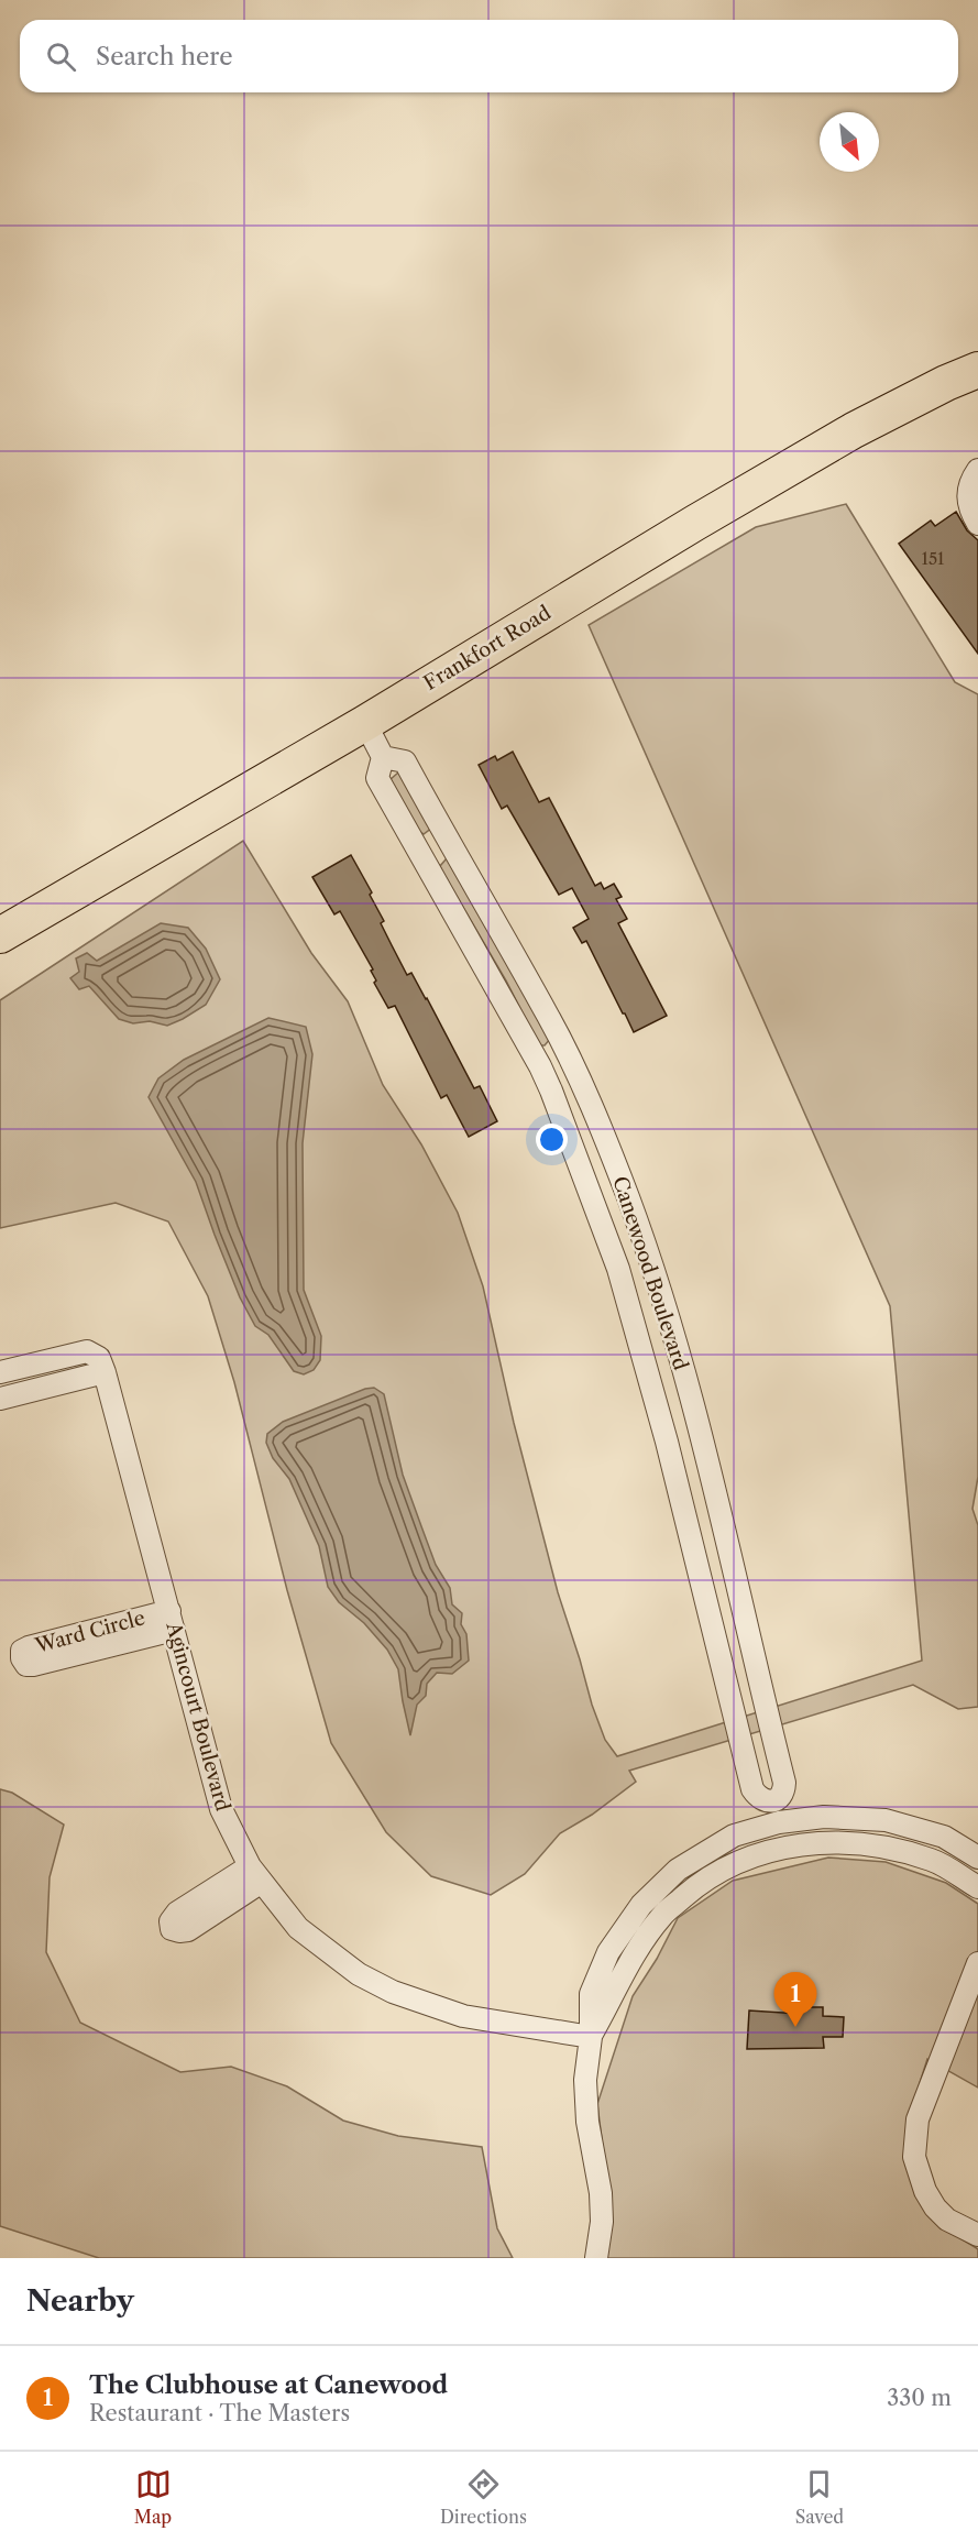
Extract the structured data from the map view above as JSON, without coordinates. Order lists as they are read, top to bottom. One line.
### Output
{"streets":{"main road":["Frankfort Road"],"street":["Canewood Boulevard","Ward Circle","Agincourt Boulevard"]},"crossings":[["Frankfort Road","Canewood Boulevard"],["Ward Circle","Agincourt Boulevard"]],"house_numbers":["151"],"north":"bottom right","page":{"search":"Search here","pins":"1","heading":"Nearby","list":[{"mark":"1","name":"The Clubhouse at Canewood","note":"Restaurant · The Masters","value":"330 m"}],"nav":["Map","Directions","Saved"]}}
